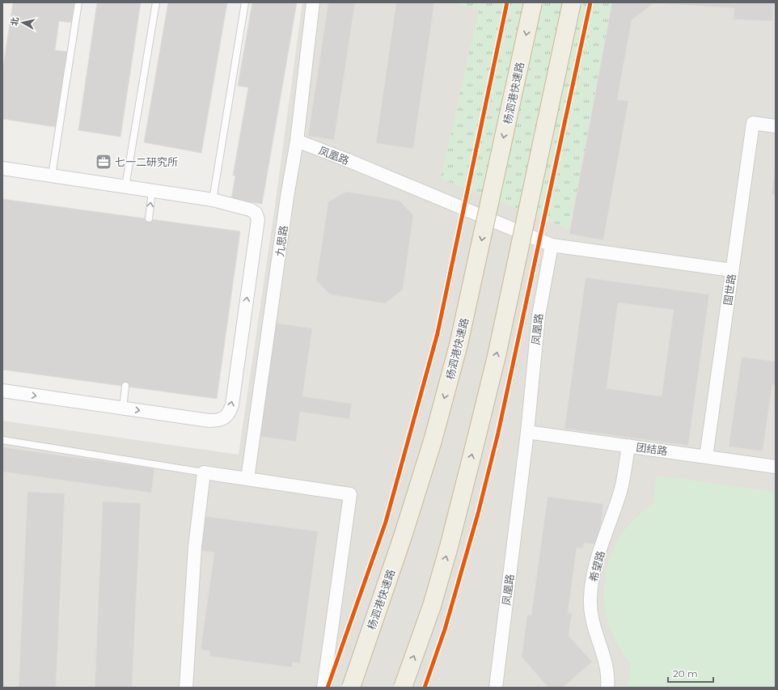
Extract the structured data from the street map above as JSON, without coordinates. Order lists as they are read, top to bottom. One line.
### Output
{"streets":{"highway":["杨泗港快速路"],"street":["凤凰路","九思路","国世路","团结路","希望路"]},"crossings":[["凤凰路","九思路"],["凤凰路","团结路"],["国世路","团结路"],["团结路","希望路"]],"places":{"office":["七一二研究所"]},"scale_bar":"20 m","north":"left"}
